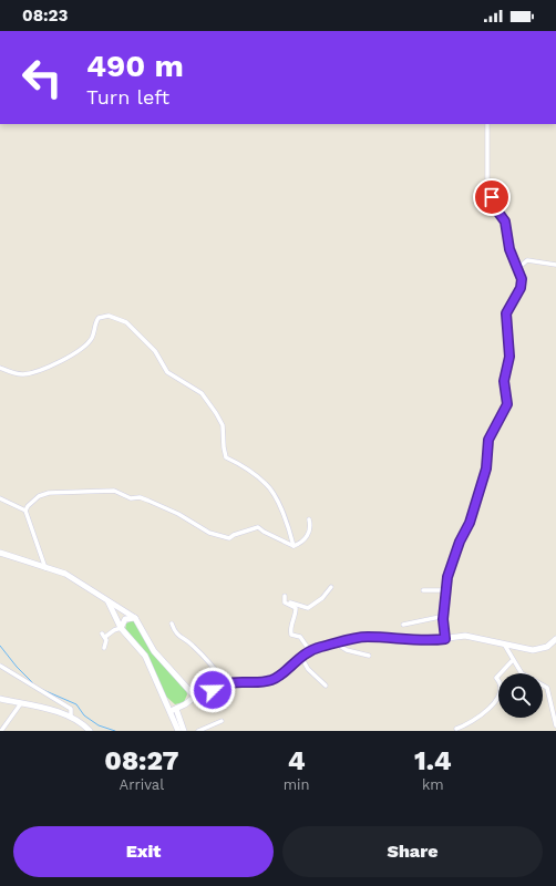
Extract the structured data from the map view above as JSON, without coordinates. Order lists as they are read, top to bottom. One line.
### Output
{"page":{"status":"08:23","turn":["490 m","Turn left"],"eta":["08:27","Arrival","4","min","1.4","km"],"buttons":["Exit","Share"]}}
